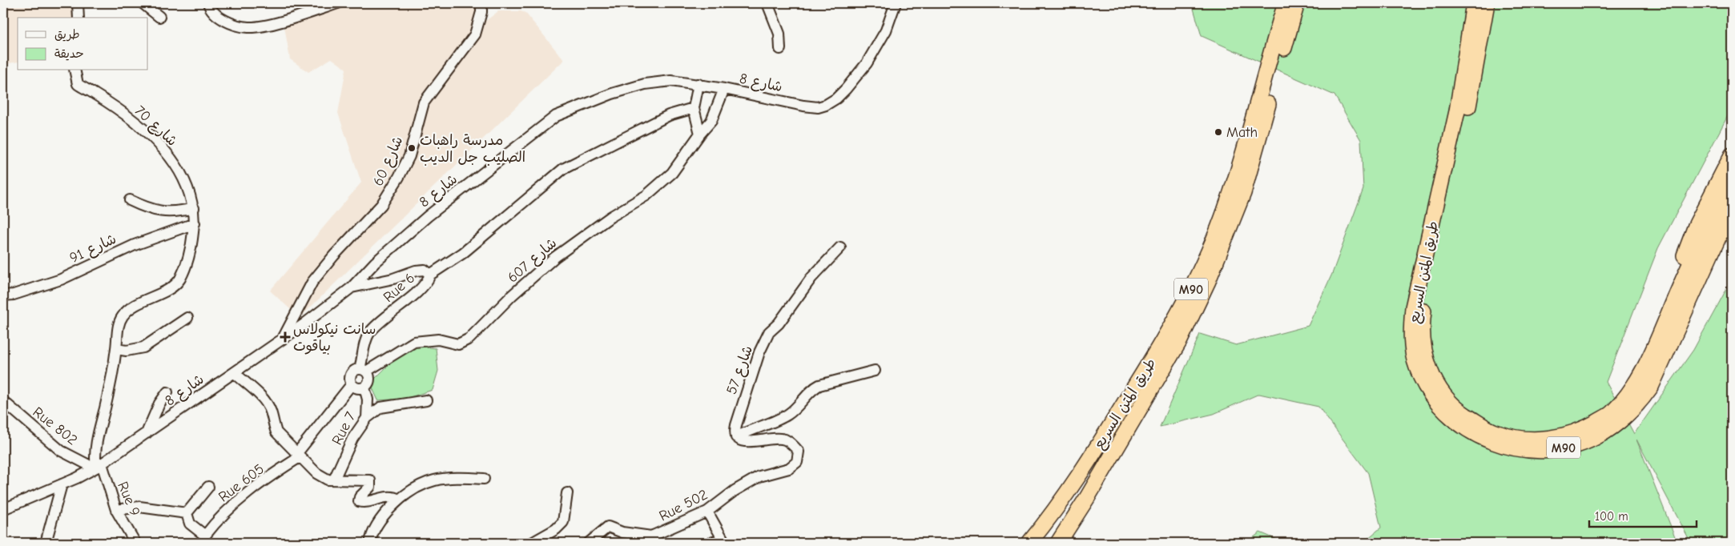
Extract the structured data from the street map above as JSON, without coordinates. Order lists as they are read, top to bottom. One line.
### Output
{"streets":{"highway":["طريق المتن السريع","M90"],"street":["شارع 8","شارع 70","شارع 60","شارع 91","شارع 607","Rue 6","شارع 57","Rue 802","Rue 7","Rue 605","Rue 9","Rue 502"]},"crossings":[["شارع 8","شارع 60"],["شارع 8","شارع 607"],["شارع 8","Rue 6"],["شارع 8","Rue 802"],["شارع 8","Rue 9"],["شارع 70","شارع 91"],["شارع 70","Rue 9"],["شارع 607","Rue 6"],["شارع 607","Rue 7"],["شارع 607","Rue 605"],["Rue 6","Rue 7"],["Rue 6","Rue 605"],["شارع 57","Rue 502"],["Rue 802","Rue 9"],["Rue 7","Rue 605"]],"places":{"other":["Math","مدرسة راهبات الصليب جل الديب"],"health":["سانت نيكولاس بياقوت"]},"legend":["طريق","حديقة"],"scale_bar":"100 m"}
